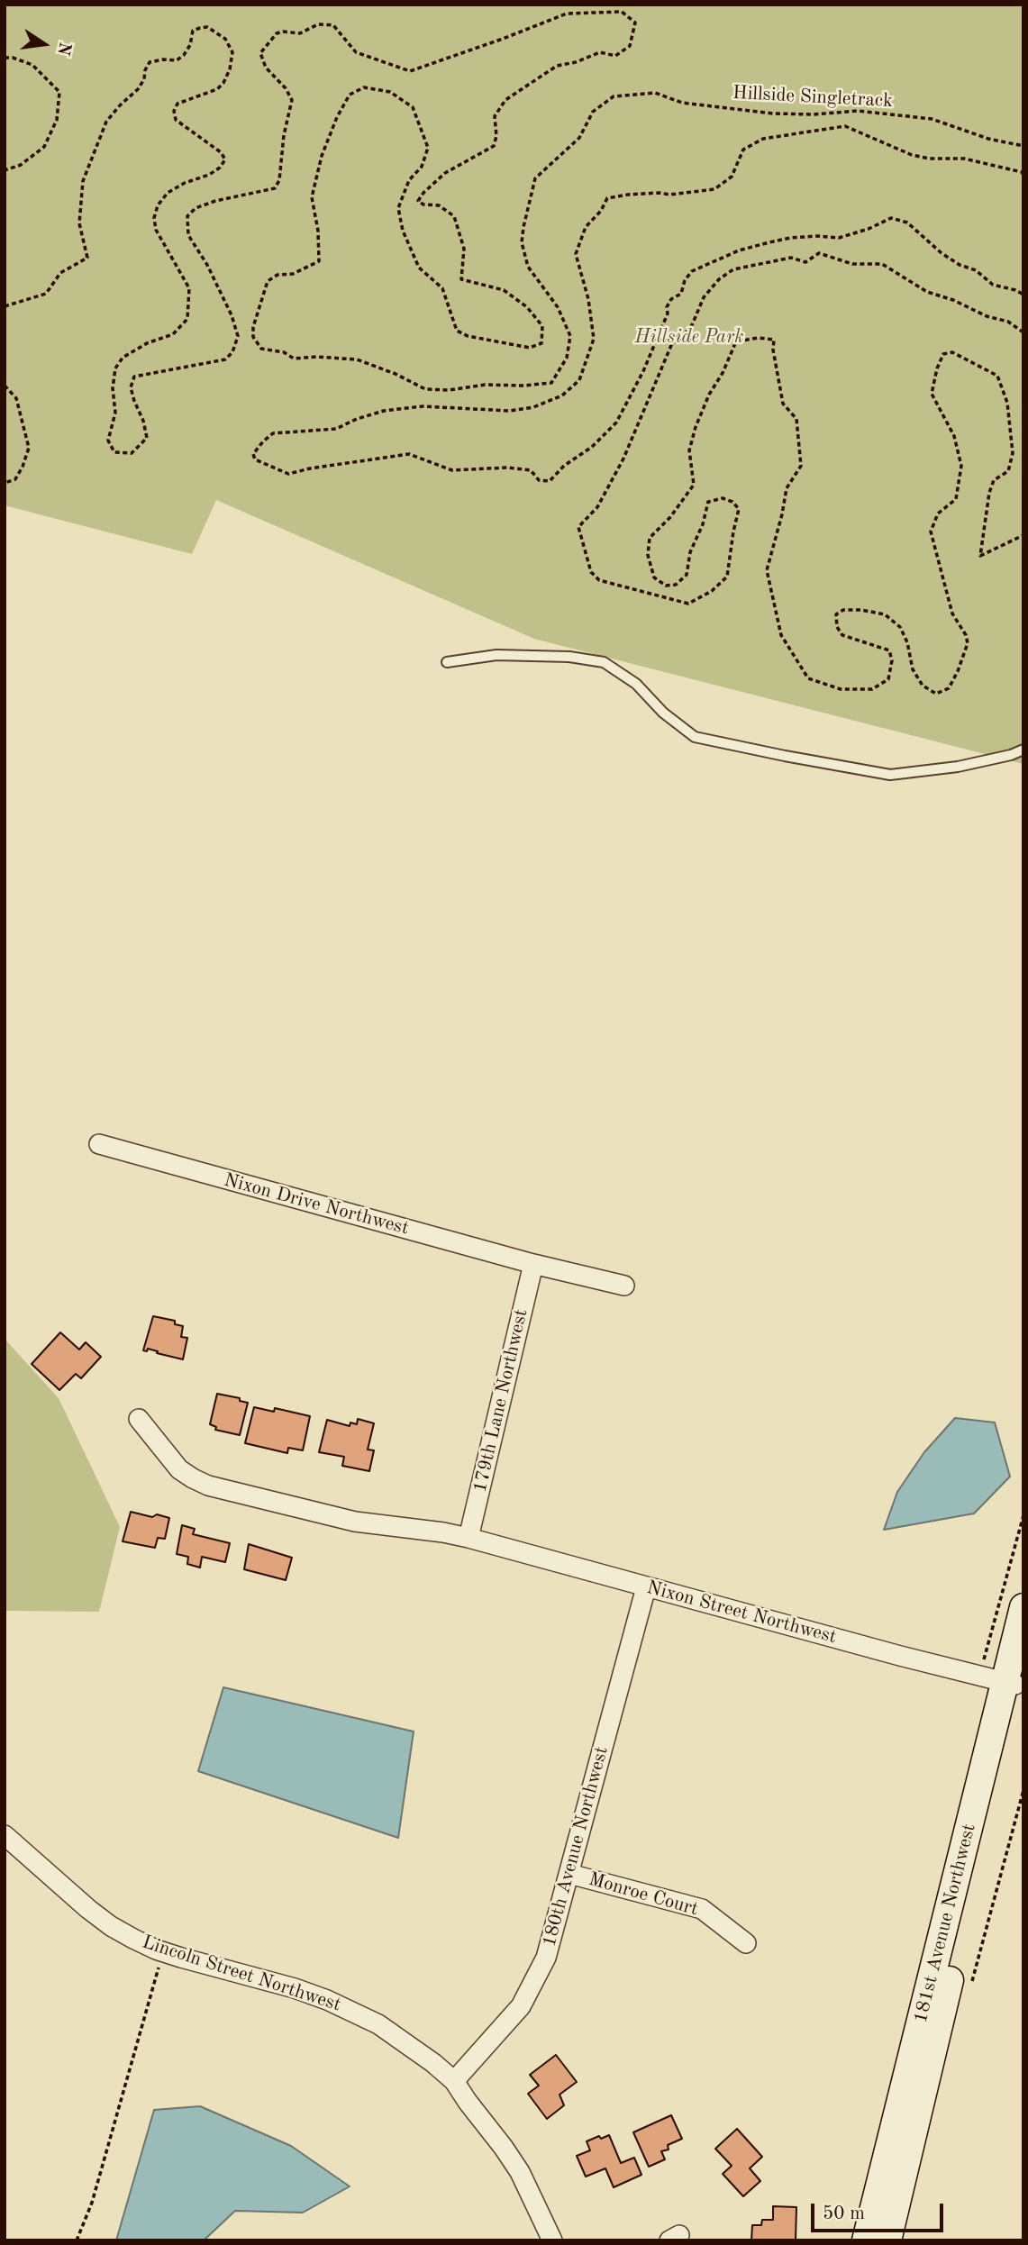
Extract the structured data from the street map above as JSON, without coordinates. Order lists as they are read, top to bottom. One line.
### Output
{"streets":{"main road":["181st Avenue Northwest"],"street":["Nixon Drive Northwest","179th Lane Northwest","Nixon Street Northwest","180th Avenue Northwest","Monroe Court","Lincoln Street Northwest"],"path":["Hillside Singletrack"]},"crossings":[["Nixon Drive Northwest","179th Lane Northwest"],["179th Lane Northwest","Nixon Street Northwest"],["Nixon Street Northwest","180th Avenue Northwest"],["Nixon Street Northwest","181st Avenue Northwest"],["180th Avenue Northwest","Monroe Court"],["180th Avenue Northwest","Lincoln Street Northwest"]],"parks":["Hillside Park"],"scale_bar":"50 m","north":"right"}
